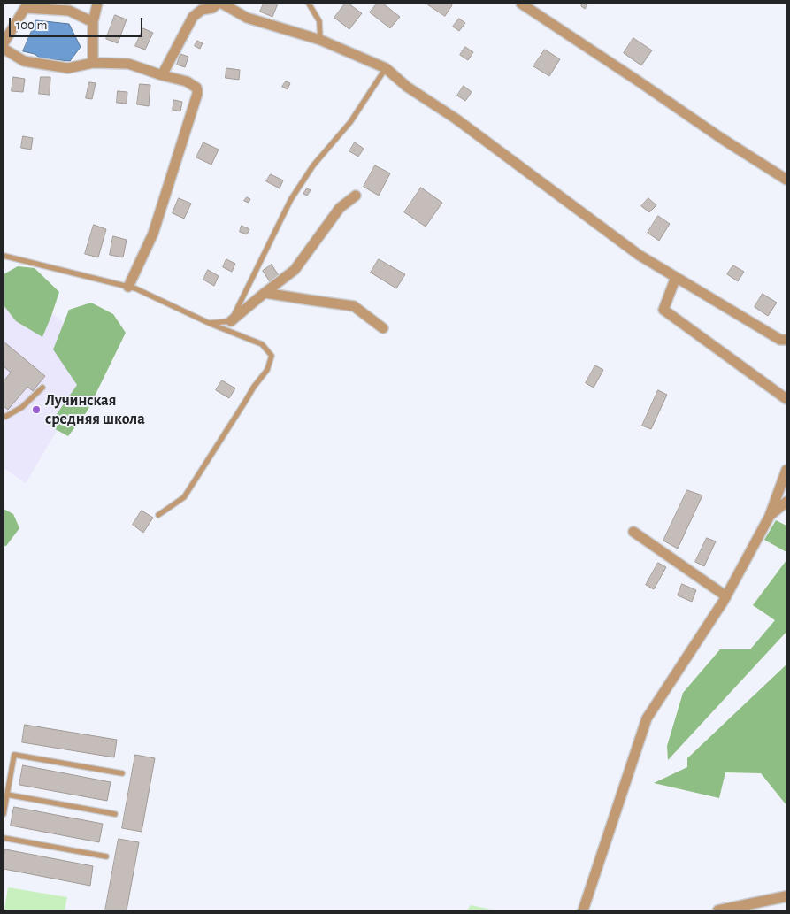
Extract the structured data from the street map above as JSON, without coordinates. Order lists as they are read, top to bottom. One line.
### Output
{"places":["Лучинская средняя школа"],"scale_bar":"100 m"}
